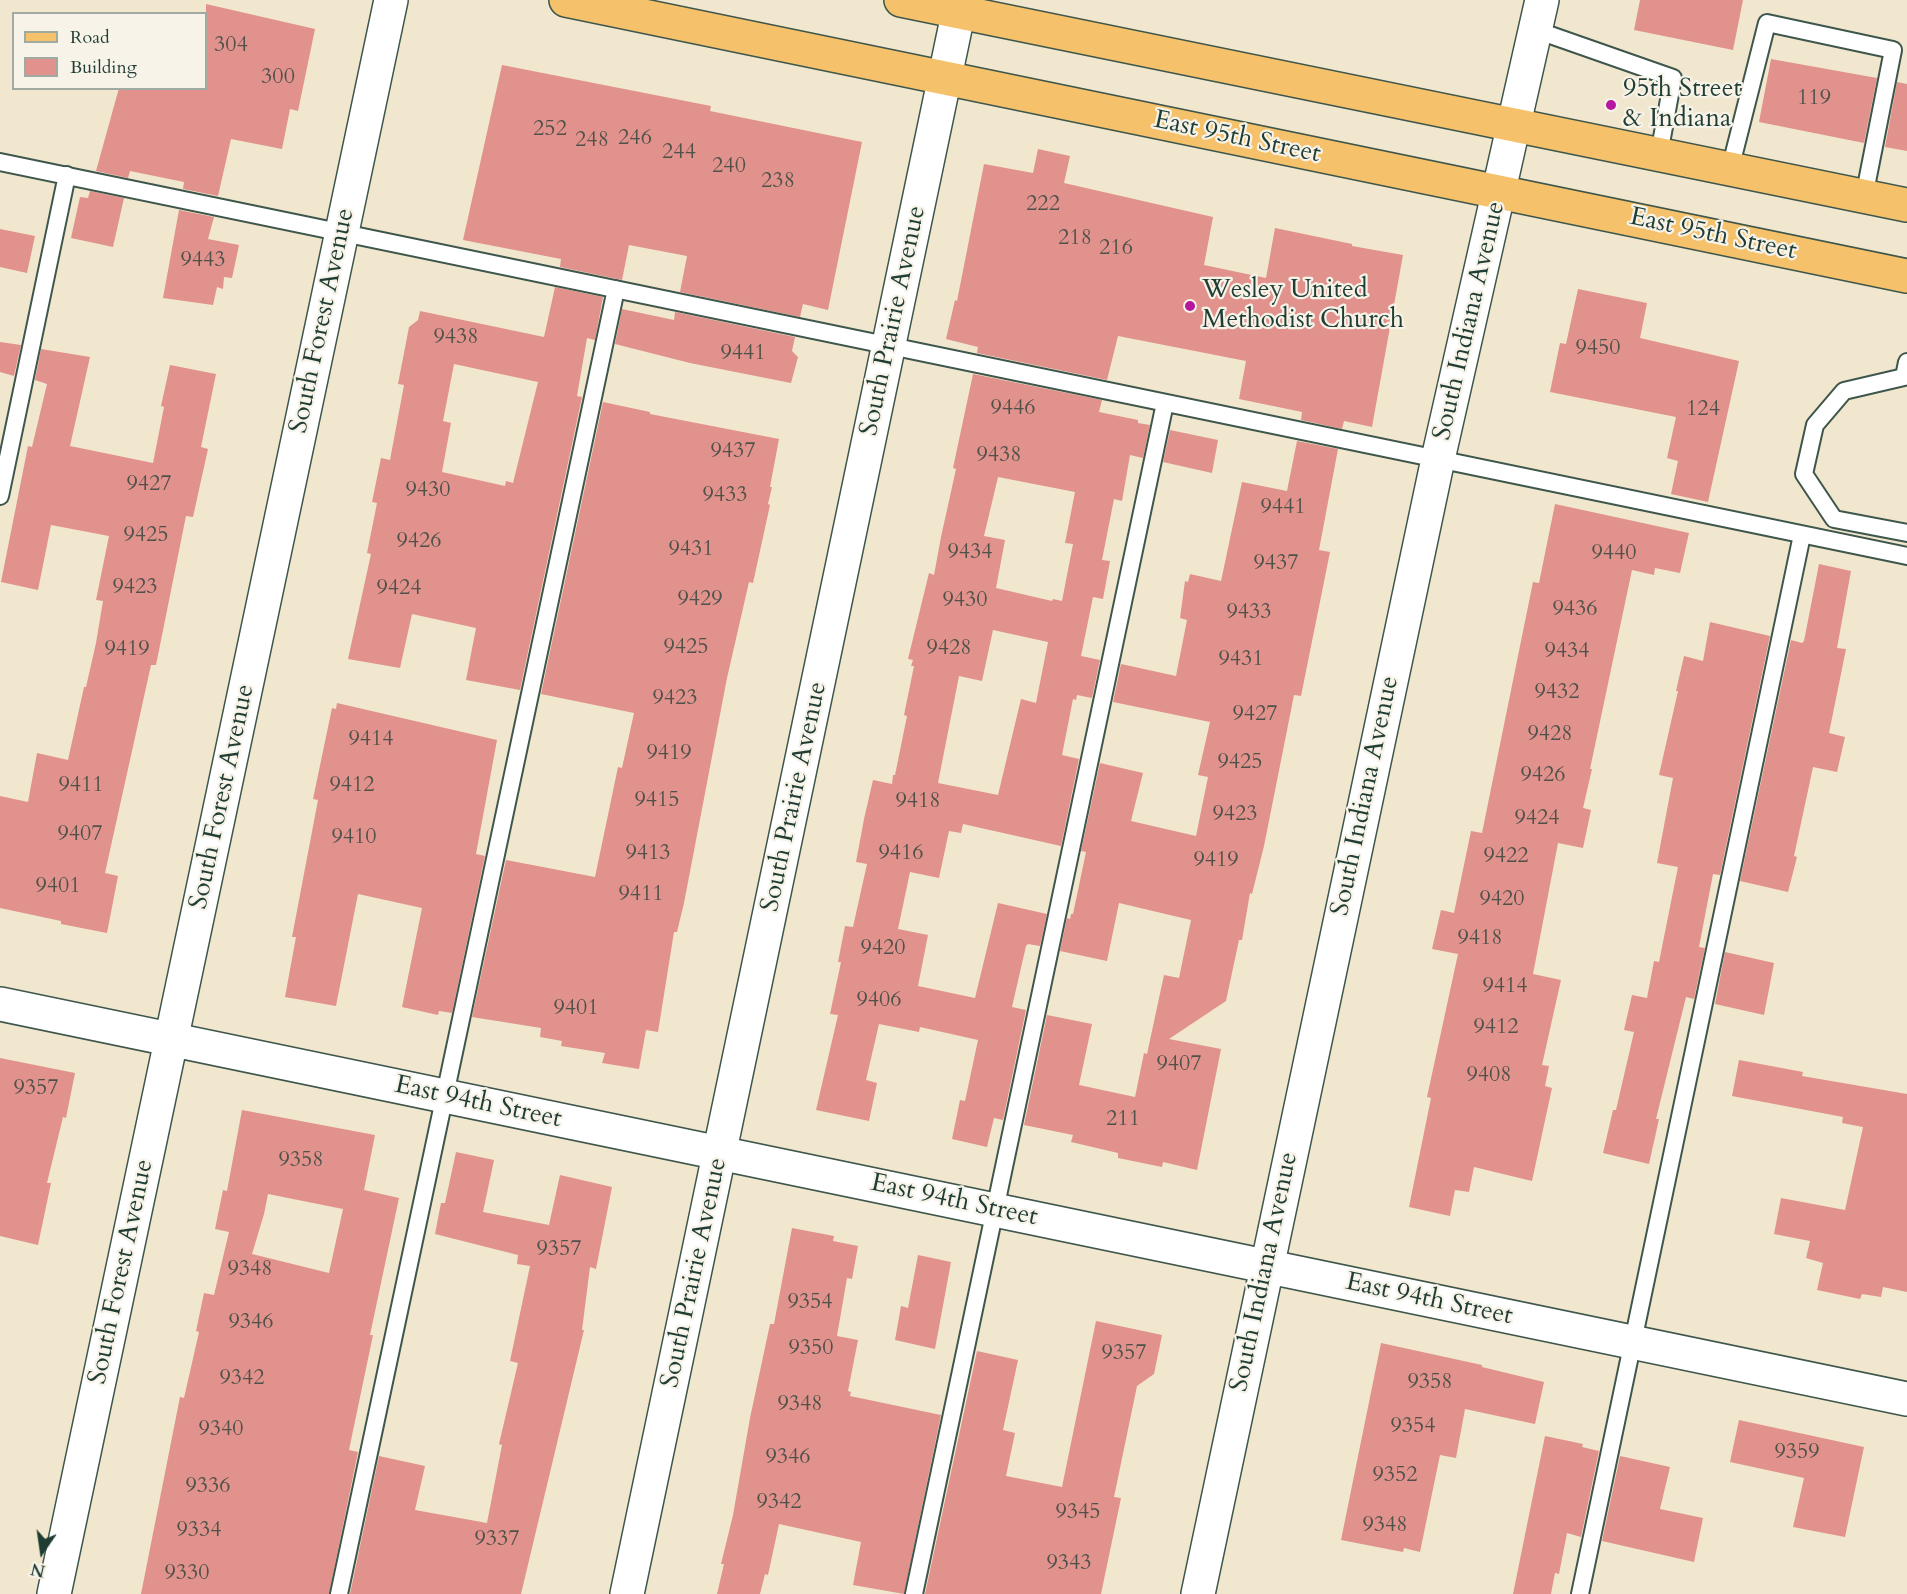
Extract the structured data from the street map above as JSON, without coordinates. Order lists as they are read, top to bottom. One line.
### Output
{"streets":{"main road":["East 95th Street"],"street":["South Forest Avenue","South Prairie Avenue","South Indiana Avenue","East 94th Street"]},"crossings":[["East 95th Street","South Prairie Avenue"],["East 95th Street","South Indiana Avenue"],["South Forest Avenue","East 94th Street"],["South Prairie Avenue","East 94th Street"],["South Indiana Avenue","East 94th Street"]],"places":["95th Street & Indiana","Wesley United Methodist Church"],"house_numbers":["304","300","119","252","246","248","244","240","238","222","218","216","9443","9438","9450","9441","9446","124","9437","9438","9427","9430","9433","9441","9425","9426","9431","9434","9440","9437","9423","9424","9429","9430","9436","9433","9425","9428","9419","9434","9431","9432","9423","9427","9428","9414","9419","9425","9426","9411","9412","9415","9418","9423","9424","9407","9410","9413","9416","9422","9419","9401","9411","9420","9418","9420","9414","9406","9401","9412","9407","9408","9357","211","9358","9357","9348","9354","9346","9350","9357","9342","9358","9348","9354","9340","9359","9346","9352","9336","9342","9345","9348","9334","9337","9343","9330"],"legend":["Road","Building"],"north":"bottom"}
